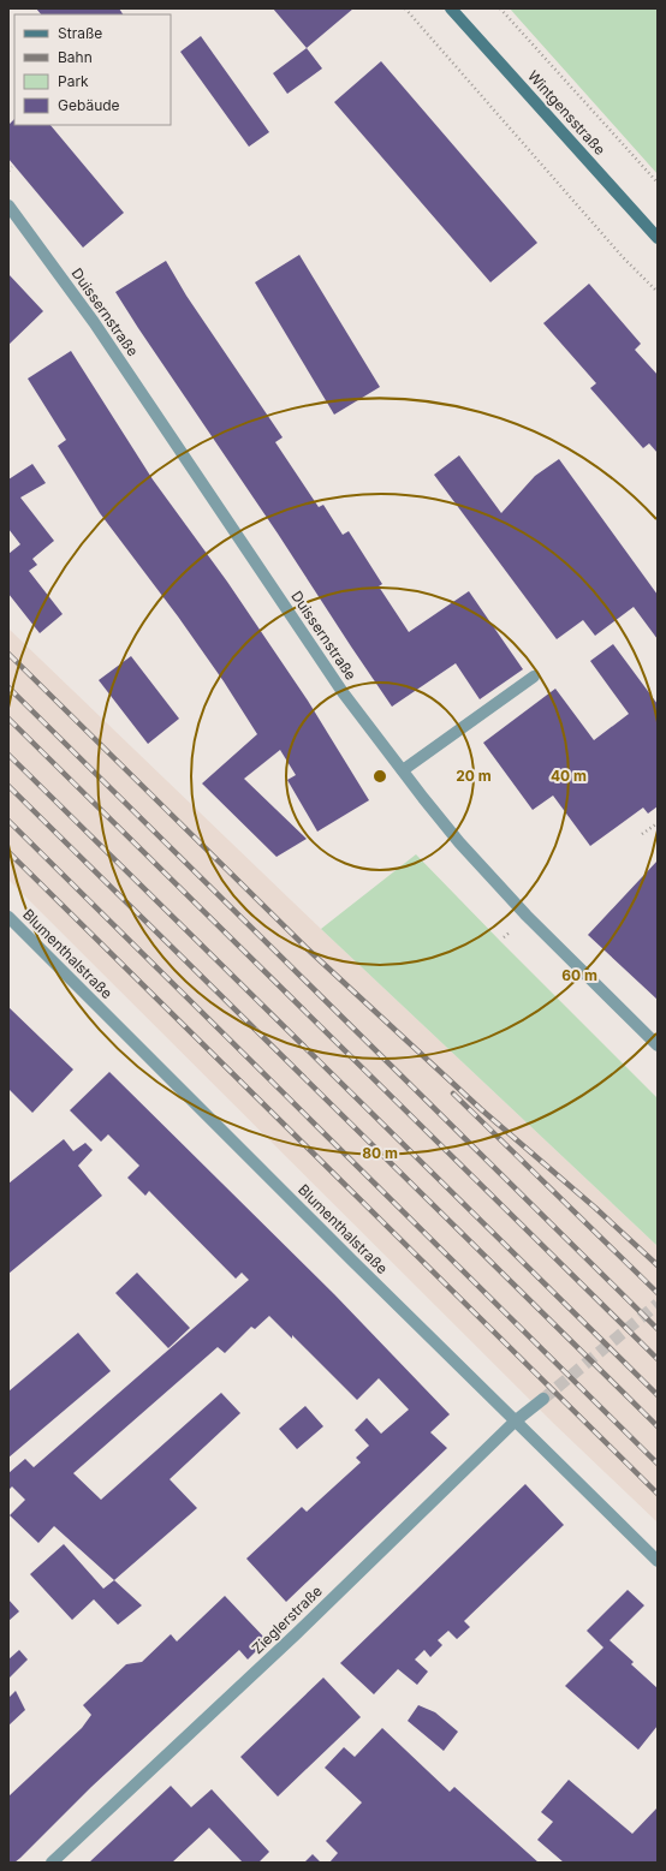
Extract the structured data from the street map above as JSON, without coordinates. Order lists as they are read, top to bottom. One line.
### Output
{"streets":{"main road":["Wintgensstraße"],"street":["Duissernstraße","Blumenthalstraße","Zieglerstraße"]},"crossings":[["Blumenthalstraße","Zieglerstraße"]],"legend":["Straße","Bahn","Park","Gebäude"],"rings":["20 m","40 m","60 m","80 m"]}
